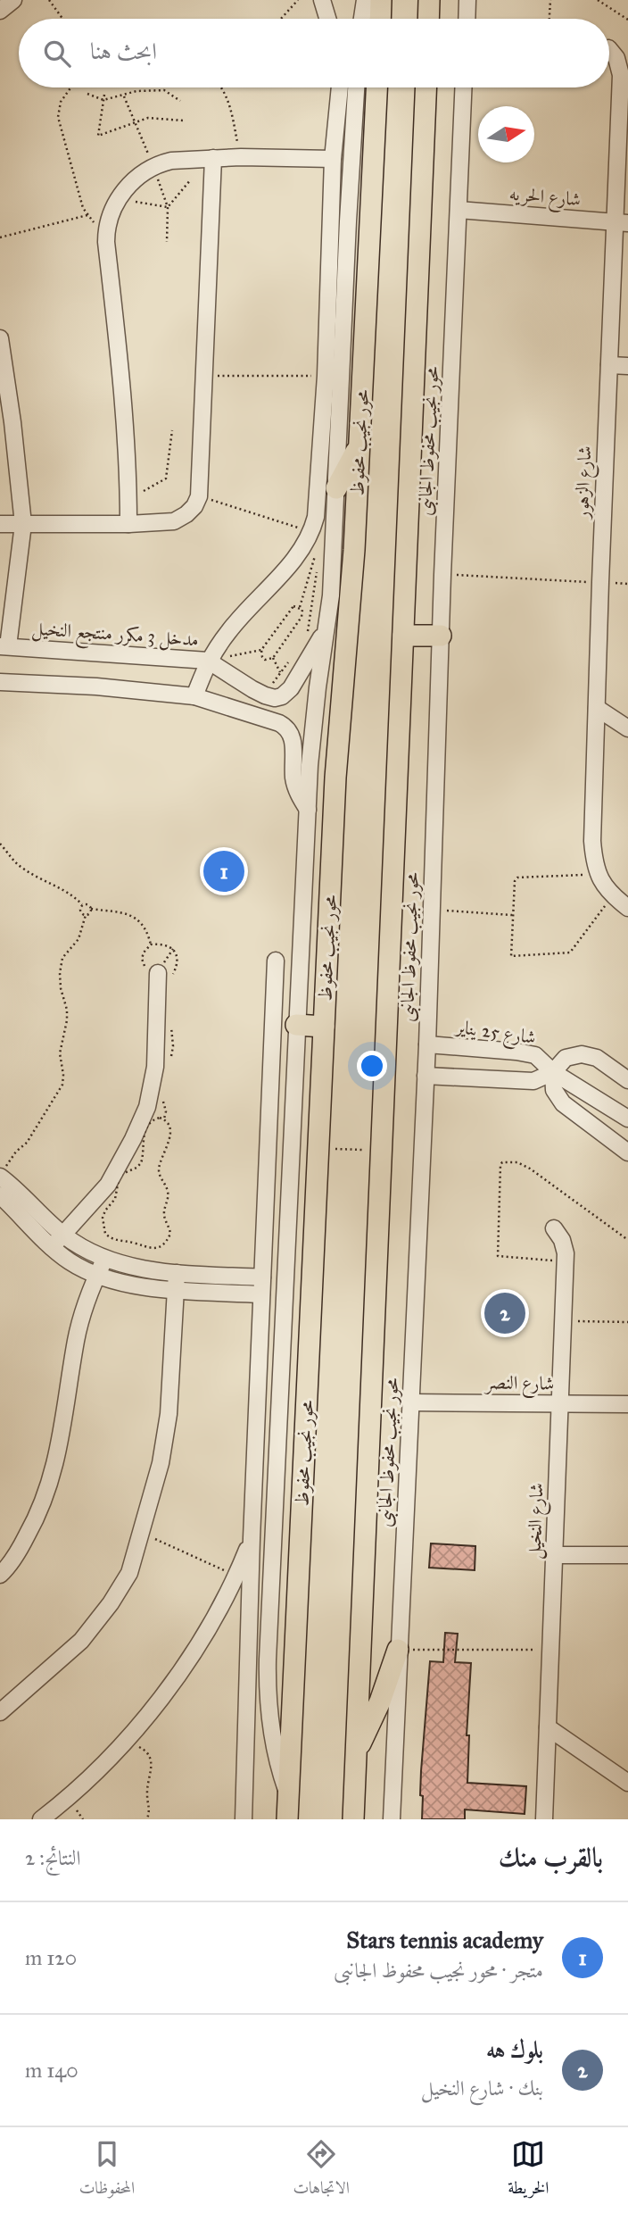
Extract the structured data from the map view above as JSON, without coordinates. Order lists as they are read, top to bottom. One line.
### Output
{"streets":{"main road":["محور نجيب محفوظ"],"street":["شارع الحريه","محور نجيب محفوظ الجانبى","شارع الزهور","مدخل 3 مكرر منتجع النخيل","شارع 25 يناير","شارع النصر","شارع النخيل"]},"crossings":[["شارع الحريه","محور نجيب محفوظ الجانبى"],["شارع الحريه","شارع الزهور"],["محور نجيب محفوظ الجانبى","شارع 25 يناير"],["محور نجيب محفوظ الجانبى","شارع النصر"],["شارع النصر","شارع النخيل"]],"north":"right","page":{"search":"ابحث هنا","pins":["1","2"],"heading":["بالقرب منك","النتائج: 2"],"list":[{"mark":"1","name":"Stars tennis academy","note":"متجر · محور نجيب محفوظ الجانبى","value":"120 m"},{"mark":"2","name":"بلوك هه","note":"بنك · شارع النخيل","value":"140 m"}],"nav":["الخريطة","الاتجاهات","المحفوظات"]}}
